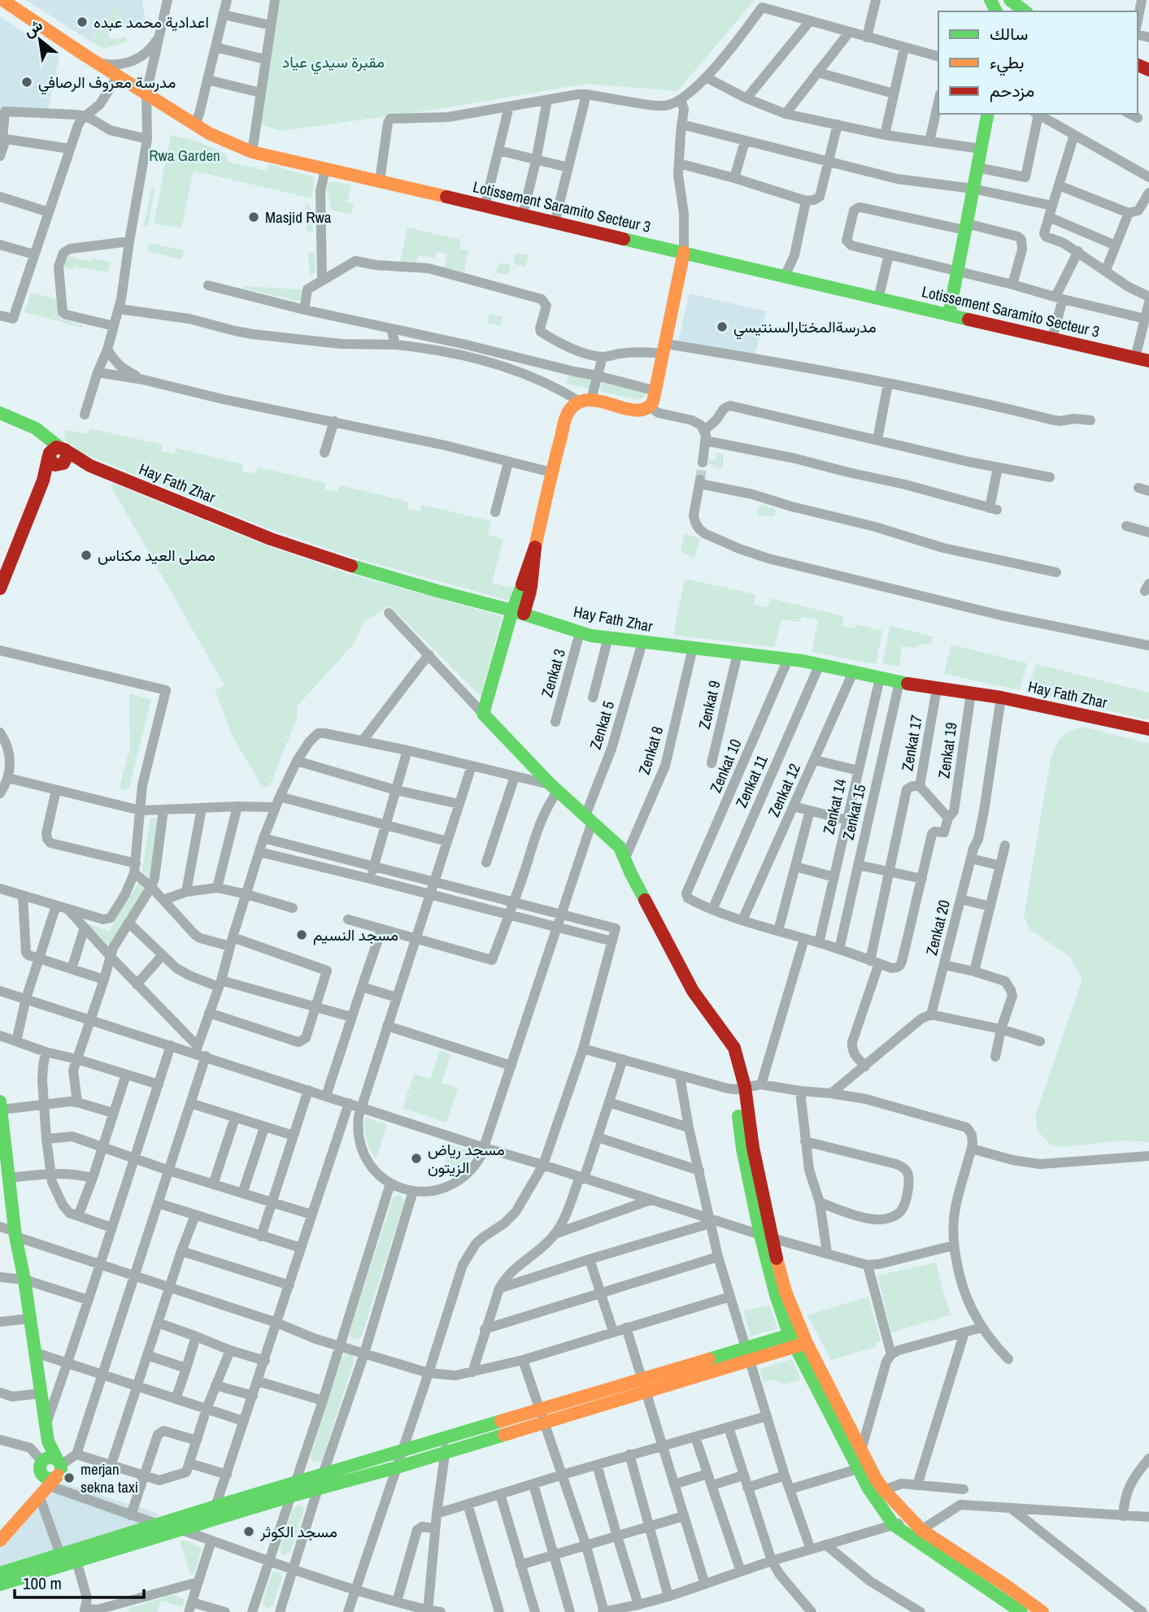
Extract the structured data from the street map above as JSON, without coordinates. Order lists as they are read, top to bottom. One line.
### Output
{"streets":{"street":["Lotissement Saramito Secteur 3","Hay Fath Zhar","Zenkat 3","Zenkat 9","Zenkat 5","Zenkat 17","Zenkat 8","Zenkat 19","Zenkat 10","Zenkat 11","Zenkat 12","Zenkat 14","Zenkat 15","Zenkat 20"]},"crossings":[["Hay Fath Zhar","Zenkat 3"],["Hay Fath Zhar","Zenkat 9"],["Hay Fath Zhar","Zenkat 5"],["Hay Fath Zhar","Zenkat 17"],["Hay Fath Zhar","Zenkat 8"],["Hay Fath Zhar","Zenkat 19"],["Hay Fath Zhar","Zenkat 10"],["Hay Fath Zhar","Zenkat 11"],["Hay Fath Zhar","Zenkat 12"],["Hay Fath Zhar","Zenkat 14"],["Hay Fath Zhar","Zenkat 15"],["Hay Fath Zhar","Zenkat 20"],["Zenkat 17","Zenkat 19"],["Zenkat 10","Zenkat 11"]],"parks":["مقبرة سيدي عياد","Rwa Garden"],"places":["اعدادية محمد عبده","مدرسة معروف الرصافي","Masjid Rwa","مدرسةالمختارالسنتيسي","مصلى العيد مكناس","مسجد النسيم","مسجد رياض الزيتون","merjan sekna taxi","مسجد الكوثر"],"legend":["سالك","بطيء","مزدحم"],"scale_bar":"100 m","north":"top left"}
